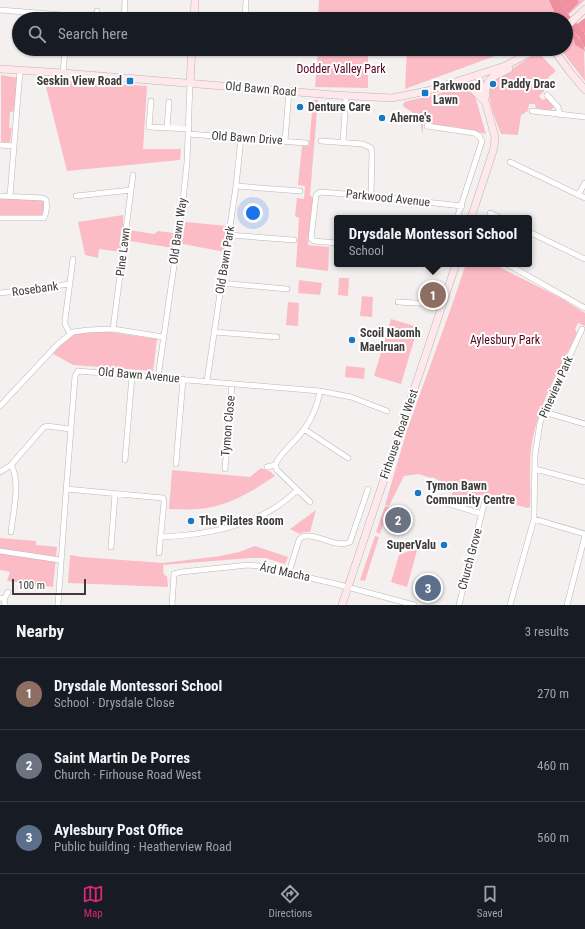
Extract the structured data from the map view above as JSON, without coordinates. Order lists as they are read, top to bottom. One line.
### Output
{"streets":{"main road":["Old Bawn Road","Firhouse Road West"],"street":["Old Bawn Drive","Parkwood Avenue","Old Bawn Way","Pine Lawn","Old Bawn Park","Rosebank","Old Bawn Avenue","Pineview Park","Tymon Close","Church Grove","Árd Macha"]},"crossings":[["Old Bawn Road","Old Bawn Way"],["Old Bawn Drive","Old Bawn Way"],["Old Bawn Drive","Old Bawn Park"],["Old Bawn Way","Old Bawn Avenue"],["Old Bawn Park","Old Bawn Avenue"],["Old Bawn Avenue","Tymon Close"],["Firhouse Road West","Árd Macha"]],"parks":["Dodder Valley Park","Aylesbury Park"],"places":{"transit":["Seskin View Road","Parkwood Lawn"],"other":["Paddy Drac","Denture Care","Aherne's","Scoil Naomh Maelruan","Tymon Bawn Community Centre","The Pilates Room","SuperValu"]},"scale_bar":"100 m","page":{"search":"Search here","popup":["Drysdale Montessori School","School"],"pins":["1","2","3"],"scale":"100 m","heading":["Nearby","3 results"],"list":[{"mark":"1","name":"Drysdale Montessori School","note":"School · Drysdale Close","value":"270 m"},{"mark":"2","name":"Saint Martin De Porres","note":"Church · Firhouse Road West","value":"460 m"},{"mark":"3","name":"Aylesbury Post Office","note":"Public building · Heatherview Road","value":"560 m"}],"nav":["Map","Directions","Saved"]}}
